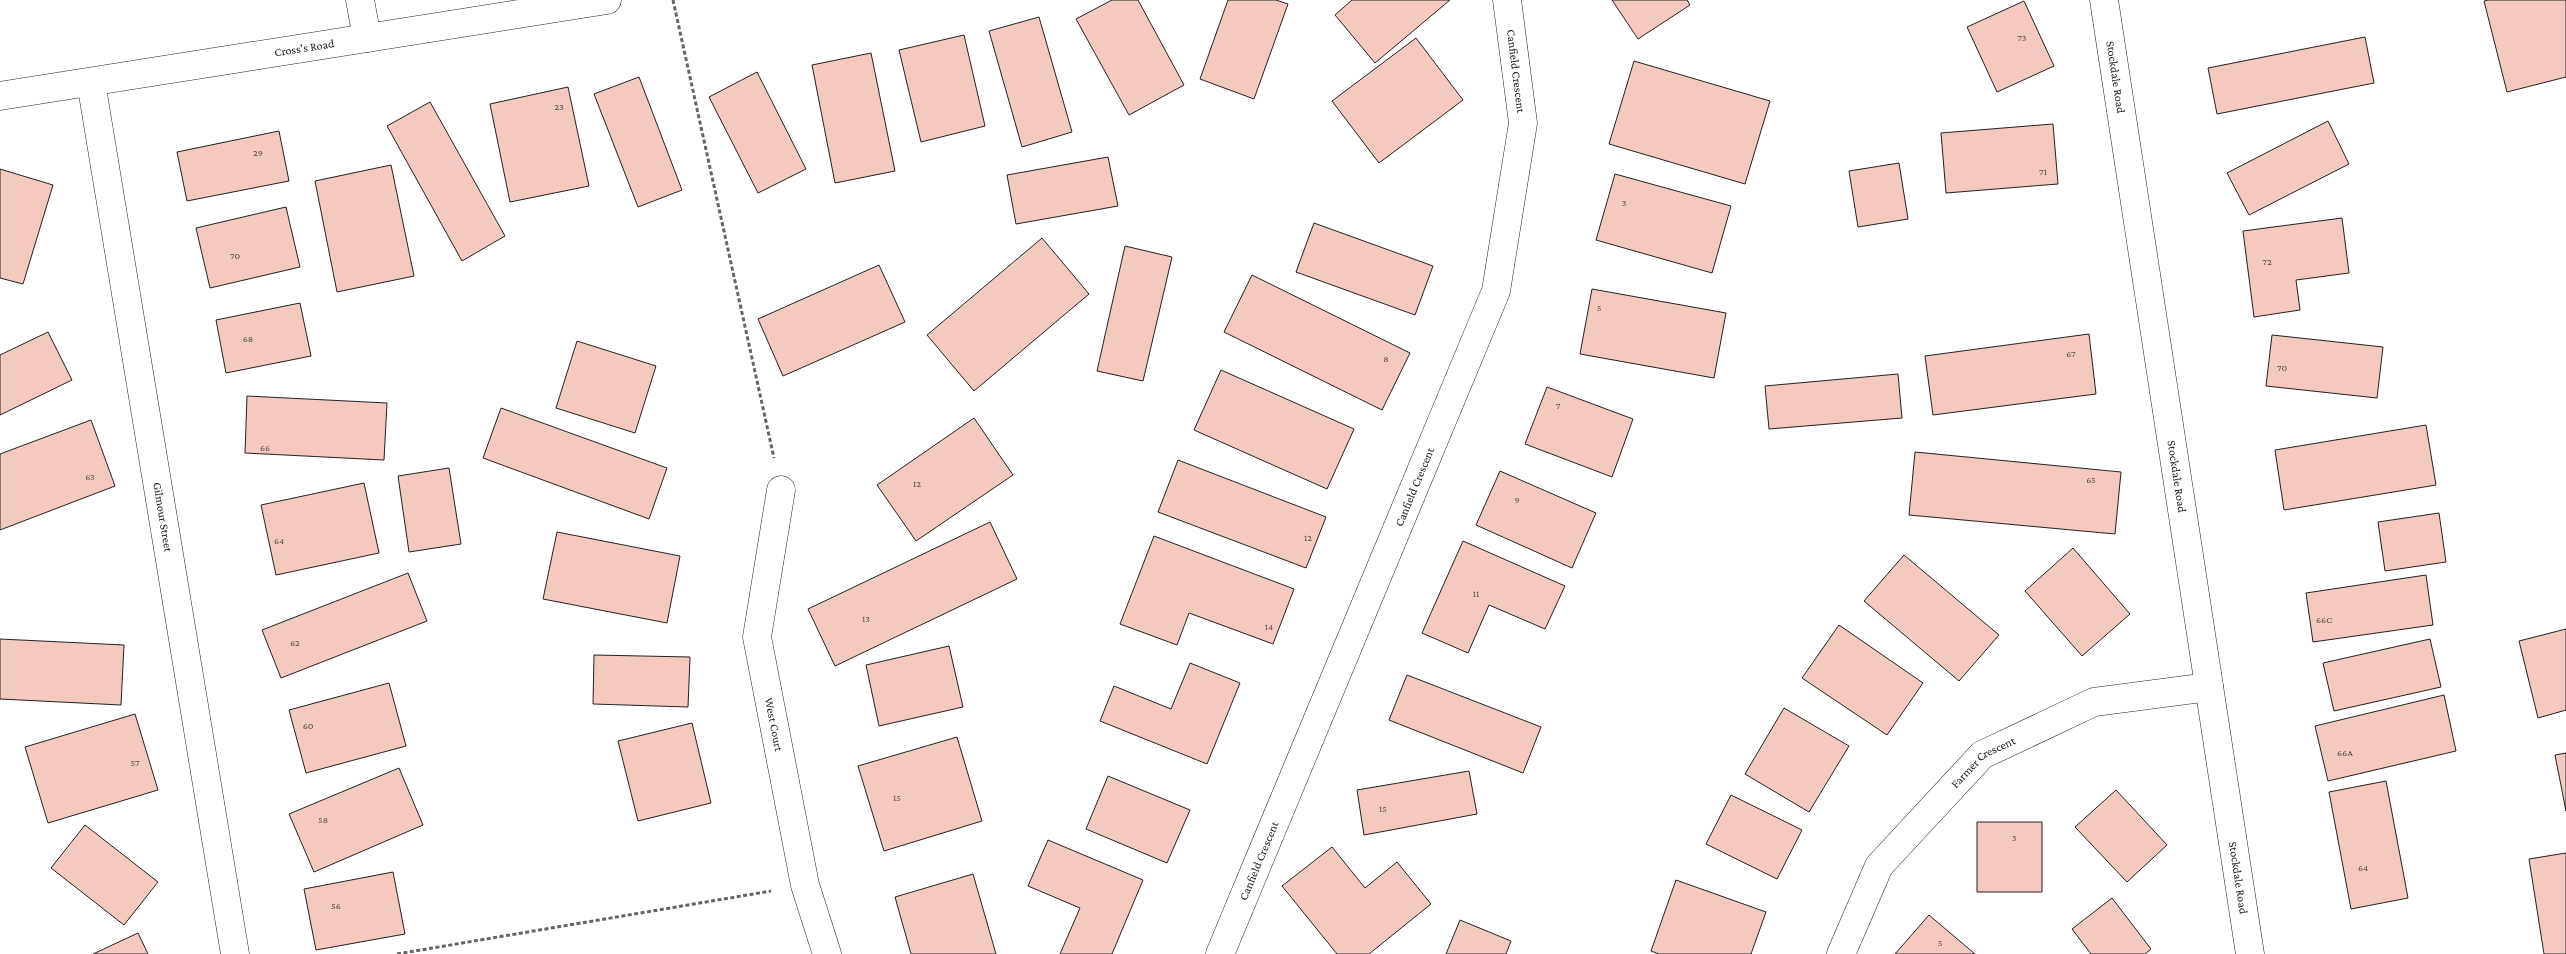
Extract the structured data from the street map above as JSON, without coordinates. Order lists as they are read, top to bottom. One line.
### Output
{"streets":{"street":["Cross's Road","Canfield Crescent","Stockdale Road","Gilmour Street","West Court","Farmer Crescent"]},"crossings":[["Cross's Road","Gilmour Street"],["Stockdale Road","Farmer Crescent"]],"house_numbers":["73","23","29","71","3","70","72","5","68","67","8","70","7","66","63","65","12","9","12","64","11","13","66C","14","62","60","66A","57","15","15","58","3","64","56","5"]}
